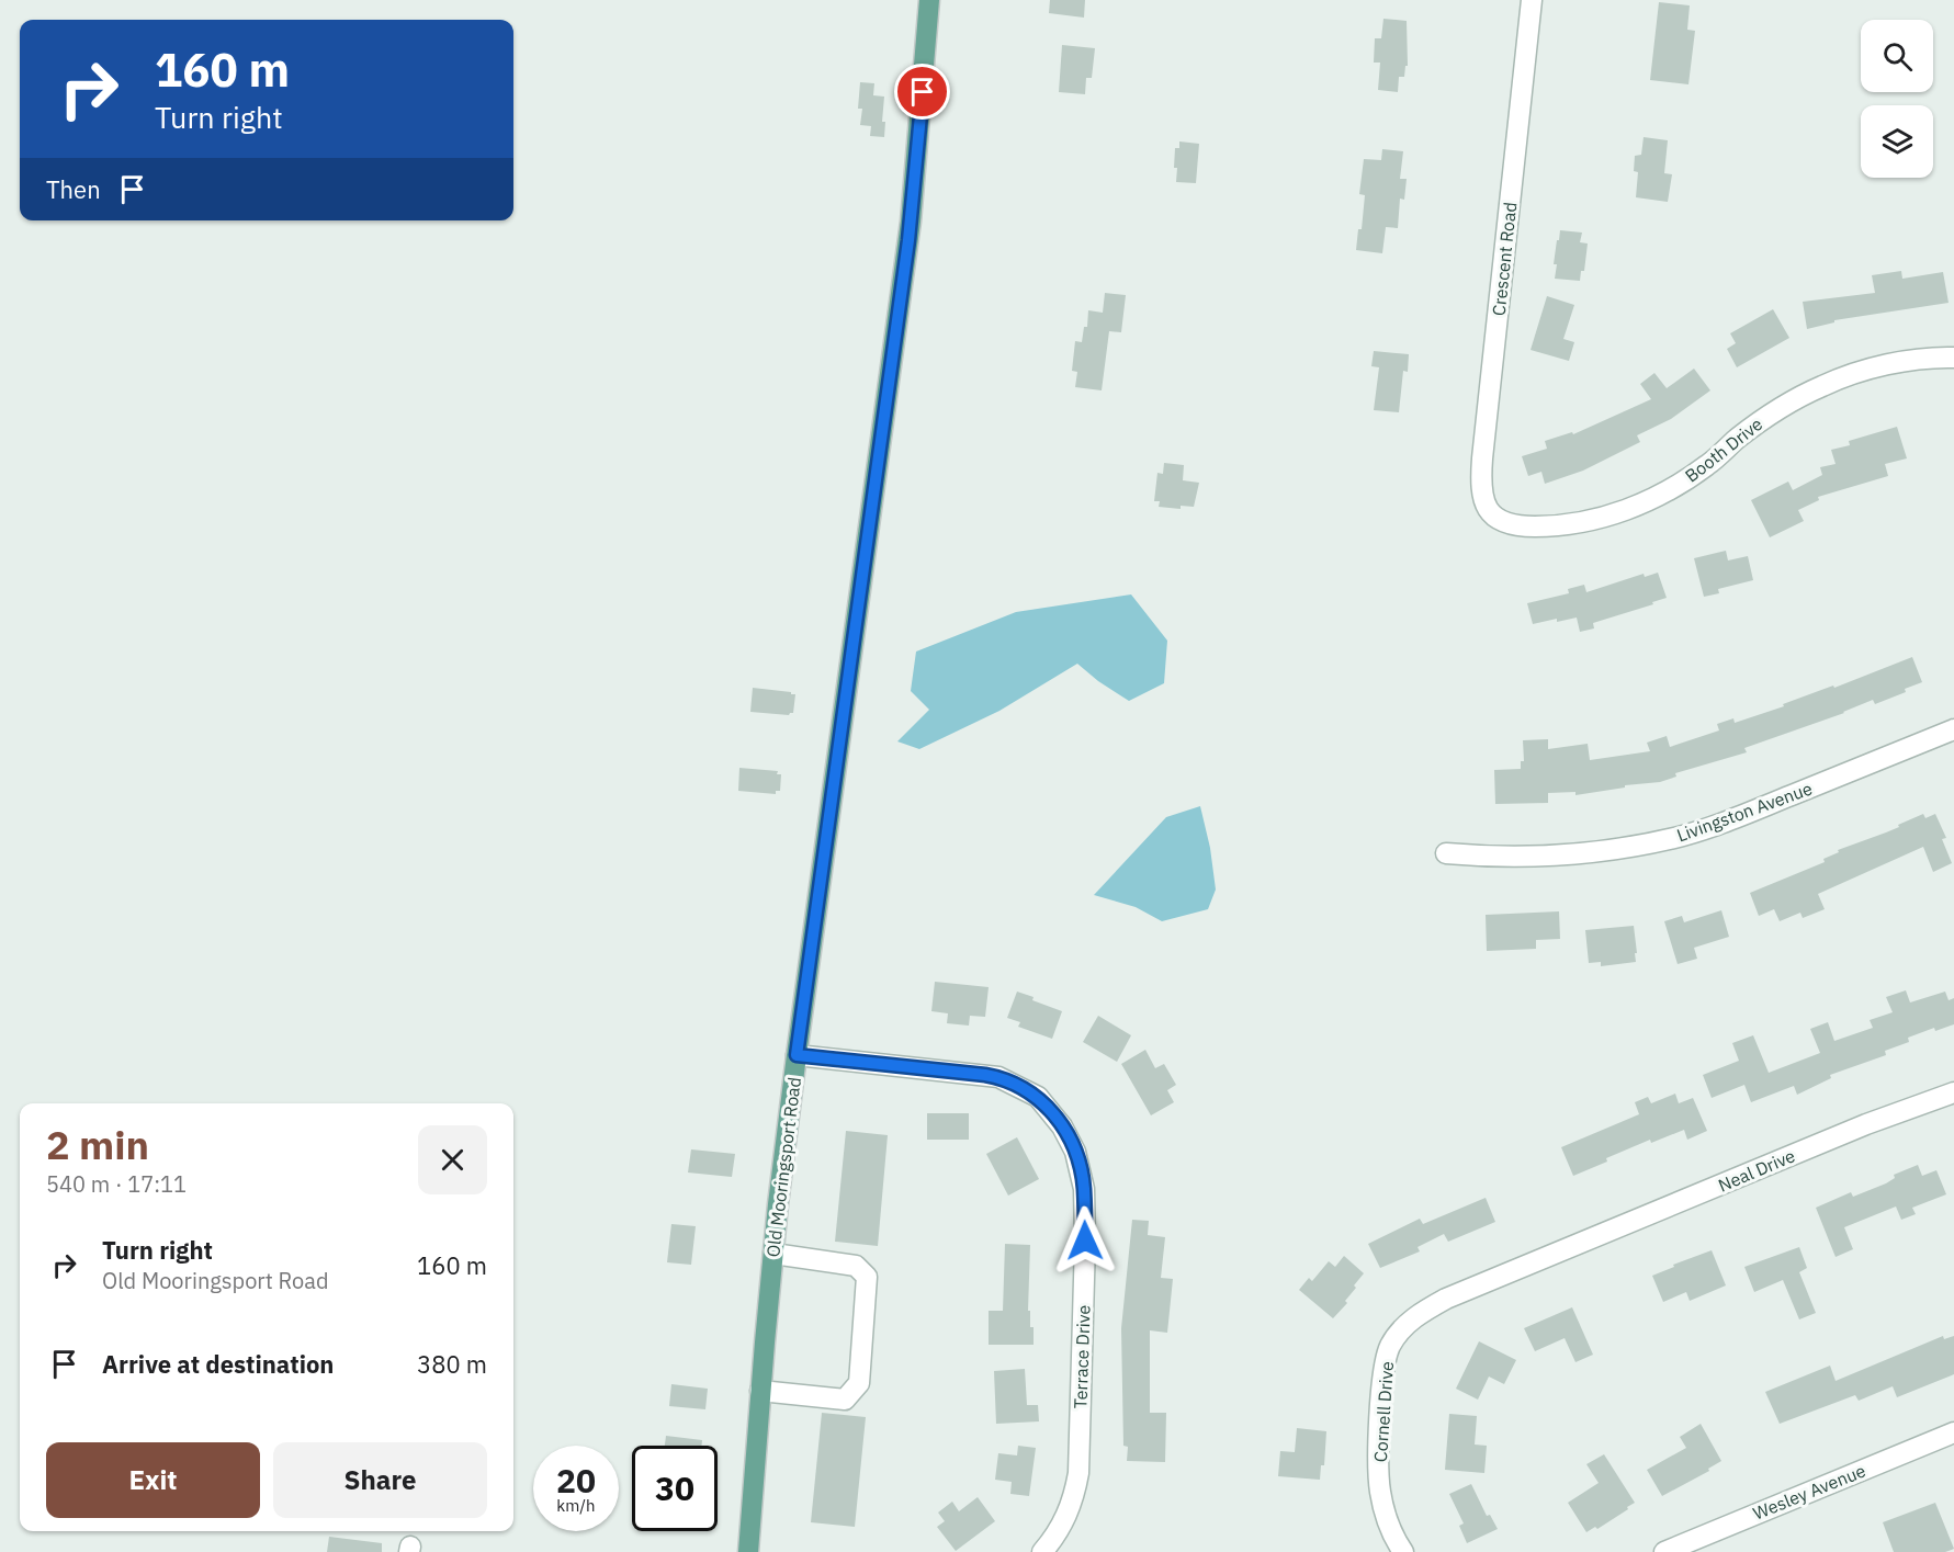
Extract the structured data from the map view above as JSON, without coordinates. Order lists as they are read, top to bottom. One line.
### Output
{"streets":{"main road":["Old Mooringsport Road"],"street":["Crescent Road","Booth Drive","Livingston Avenue","Neal Drive","Terrace Drive","Cornell Drive","Wesley Avenue"]},"crossings":[["Crescent Road","Booth Drive"],["Old Mooringsport Road","Terrace Drive"],["Neal Drive","Cornell Drive"]],"page":{"turn":["160 m","Turn right"],"then":"Then","heading":["2 min","540 m · 17:11"],"list":[{"name":"Turn right","note":"Old Mooringsport Road","value":"160 m"},{"name":"Arrive at destination","value":"380 m"}],"buttons":["Exit","Share"],"speed":"20 km/h","limit":"30"}}
